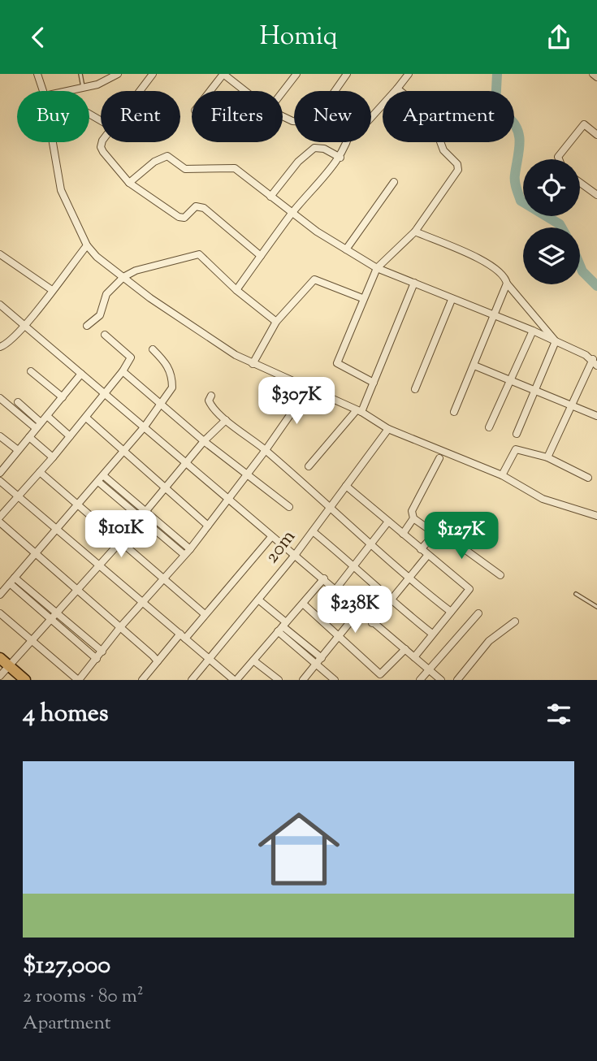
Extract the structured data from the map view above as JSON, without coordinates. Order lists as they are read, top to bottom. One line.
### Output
{"streets":{"street":["20m"]},"page":{"header":"Homiq","chip":["Buy","Rent","Filters","New","Apartment"],"price":["$307K","$101K","$127K","$238K"],"heading":"4 homes","list":[{"name":"$127,000","note":"2 rooms · 80 m² · Apartment"}]}}
